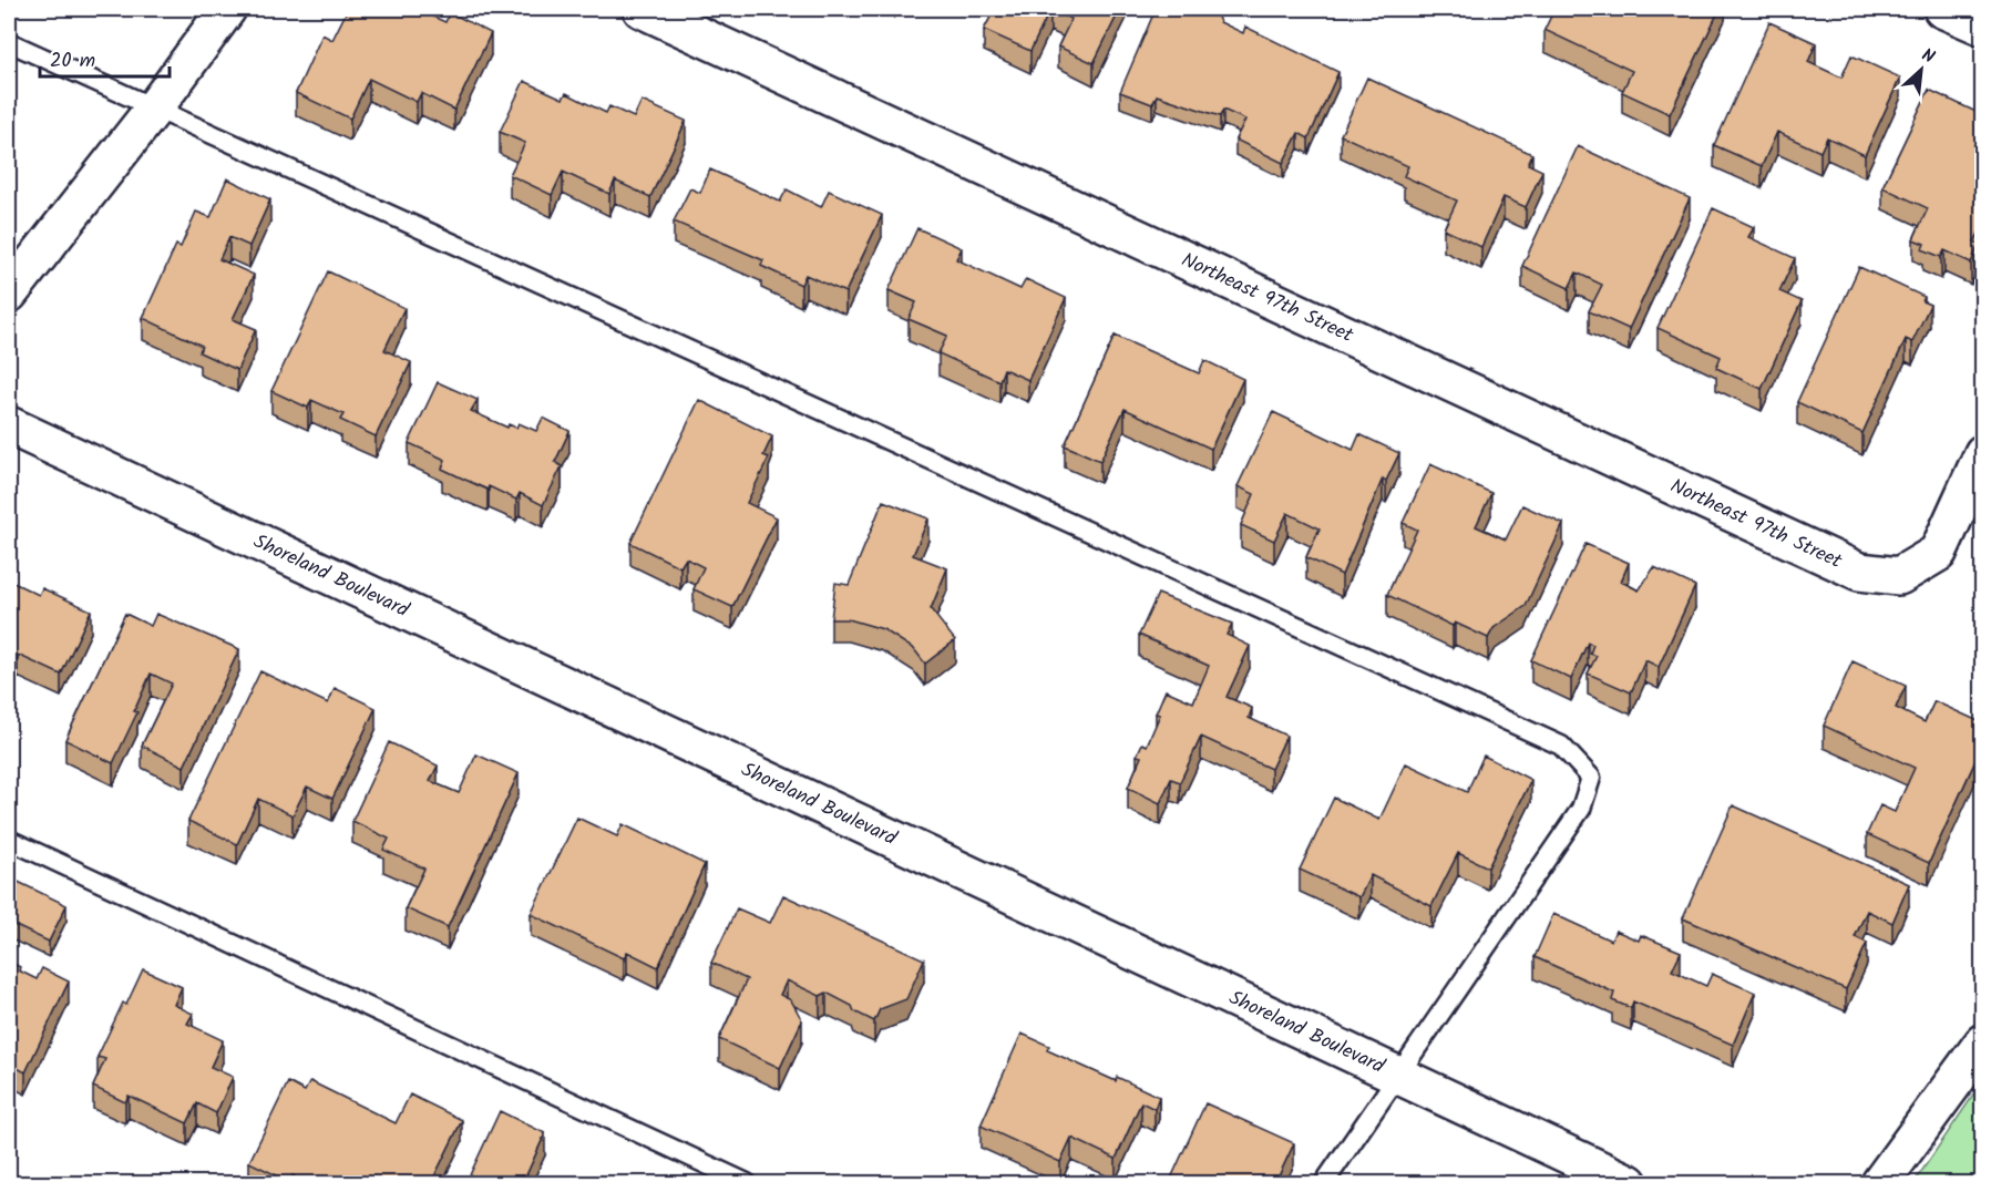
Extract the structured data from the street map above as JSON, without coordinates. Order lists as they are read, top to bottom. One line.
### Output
{"streets":{"street":["Northeast 97th Street","Shoreland Boulevard"]},"scale_bar":"20 m","north":"top right"}
